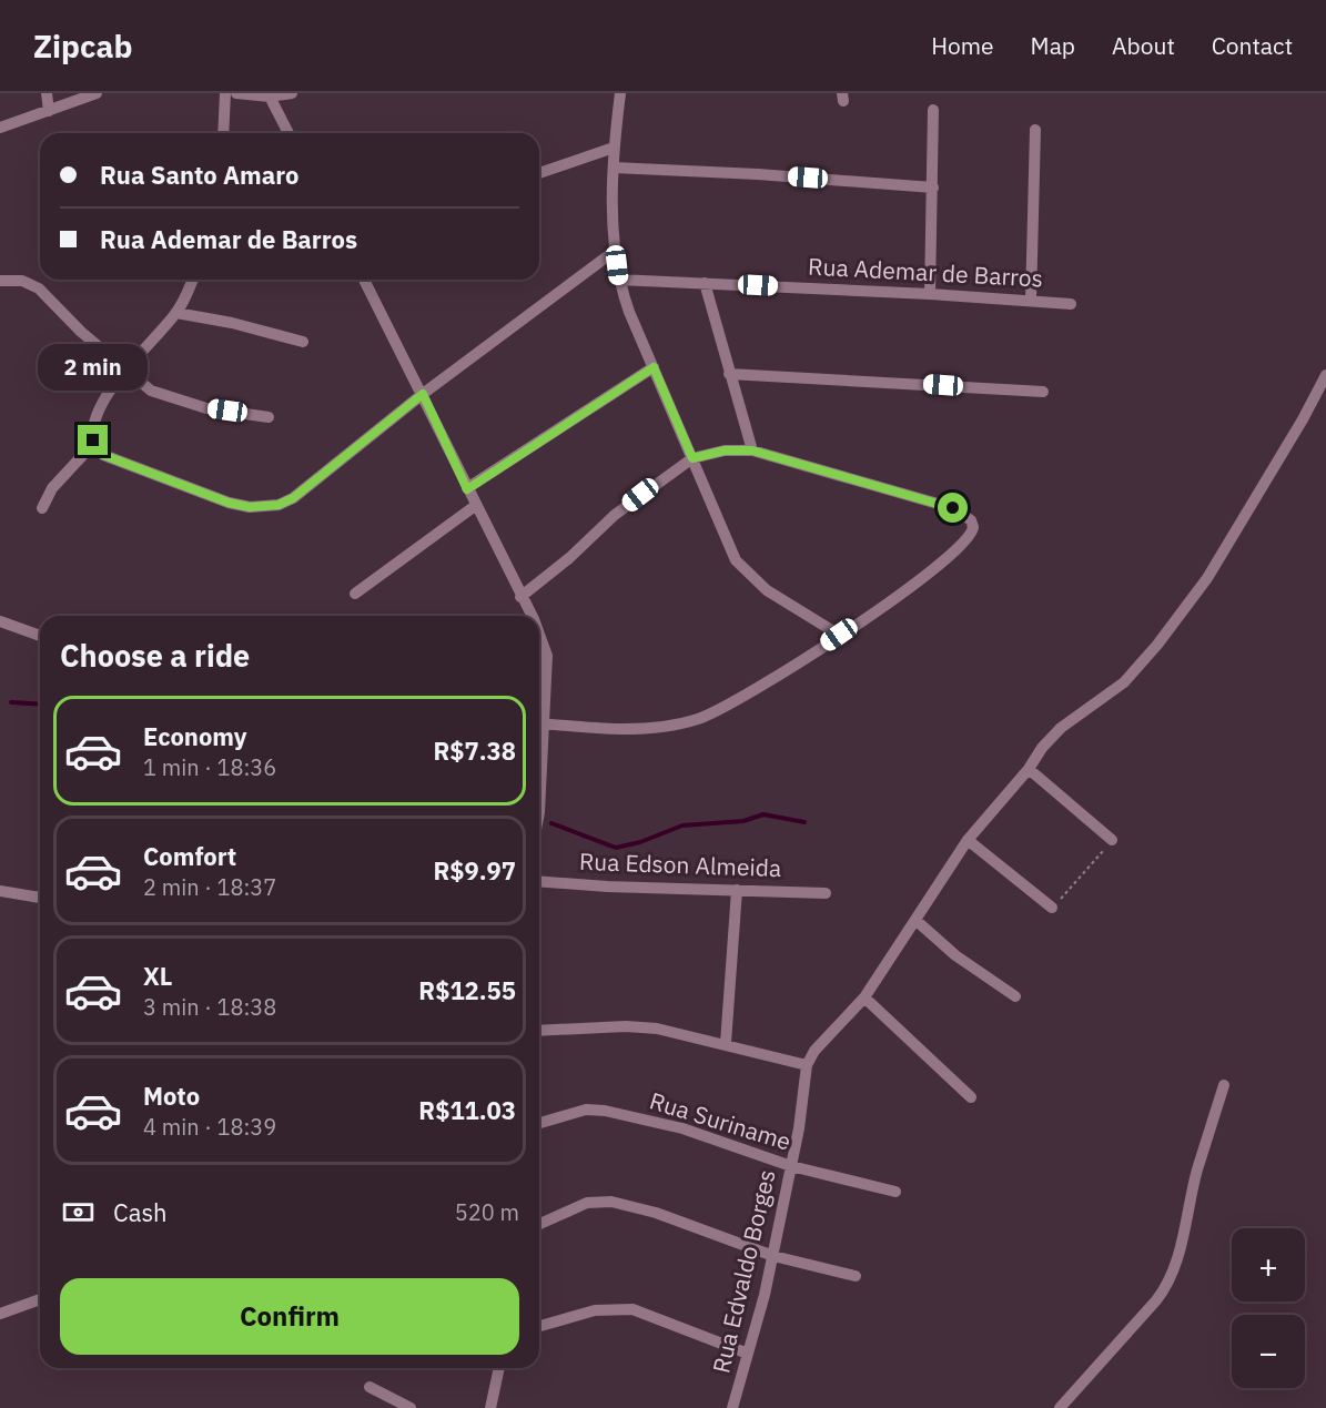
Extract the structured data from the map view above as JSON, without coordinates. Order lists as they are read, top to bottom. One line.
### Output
{"streets":{"street":["Rua Ademar de Barros","Rua Edson Almeida","Rua Suriname","Rua Edvaldo Borges"]},"crossings":[["Rua Suriname","Rua Edvaldo Borges"]],"page":{"header":"Zipcab","nav":["Home","Map","About","Contact"],"banner":["Rua Santo Amaro","Rua Ademar de Barros"],"bubble":"2 min","heading":"Choose a ride","list":[{"name":"Economy","note":"1 min · 18:36","value":"R$7.38"},{"name":"Comfort","note":"2 min · 18:37","value":"R$9.97"},{"name":"XL","note":"3 min · 18:38","value":"R$12.55"},{"name":"Moto","note":"4 min · 18:39","value":"R$11.03"}],"pay":["Cash","520 m"],"map_buttons":["+","−"],"buttons":"Confirm"}}
